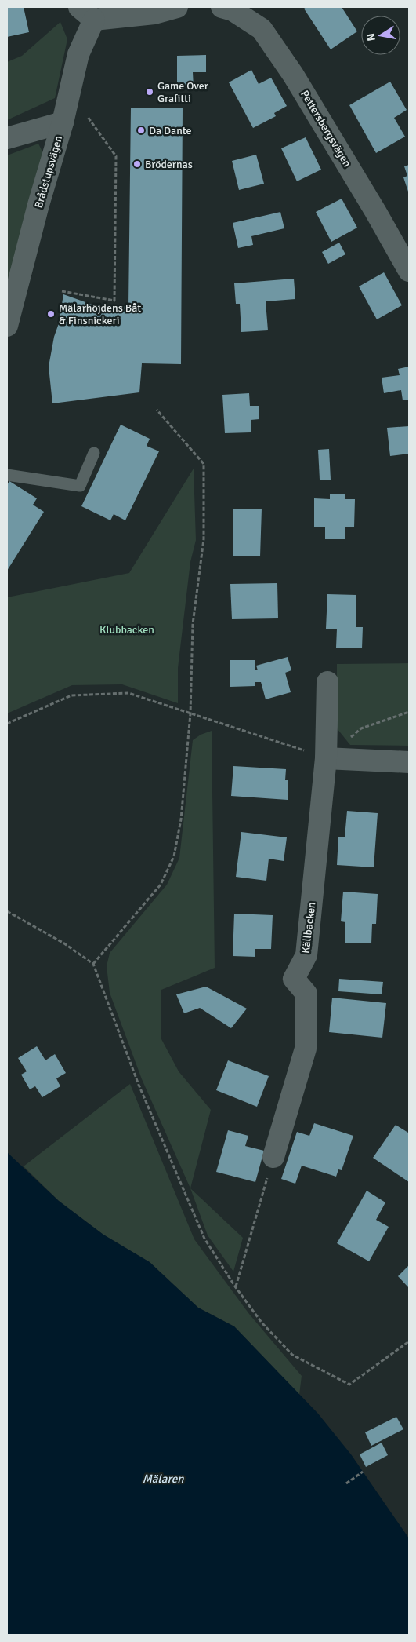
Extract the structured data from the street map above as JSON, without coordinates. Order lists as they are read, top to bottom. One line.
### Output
{"streets":{"street":["Pettersbergsvägen","Brådstupsvägen","Källbacken"]},"water":["Mälaren"],"parks":["Klubbacken"],"places":["Game Over Grafitti","Da Dante","Brödernas","Mälarhöjdens Båt & Finsnickeri"],"north":"left"}
